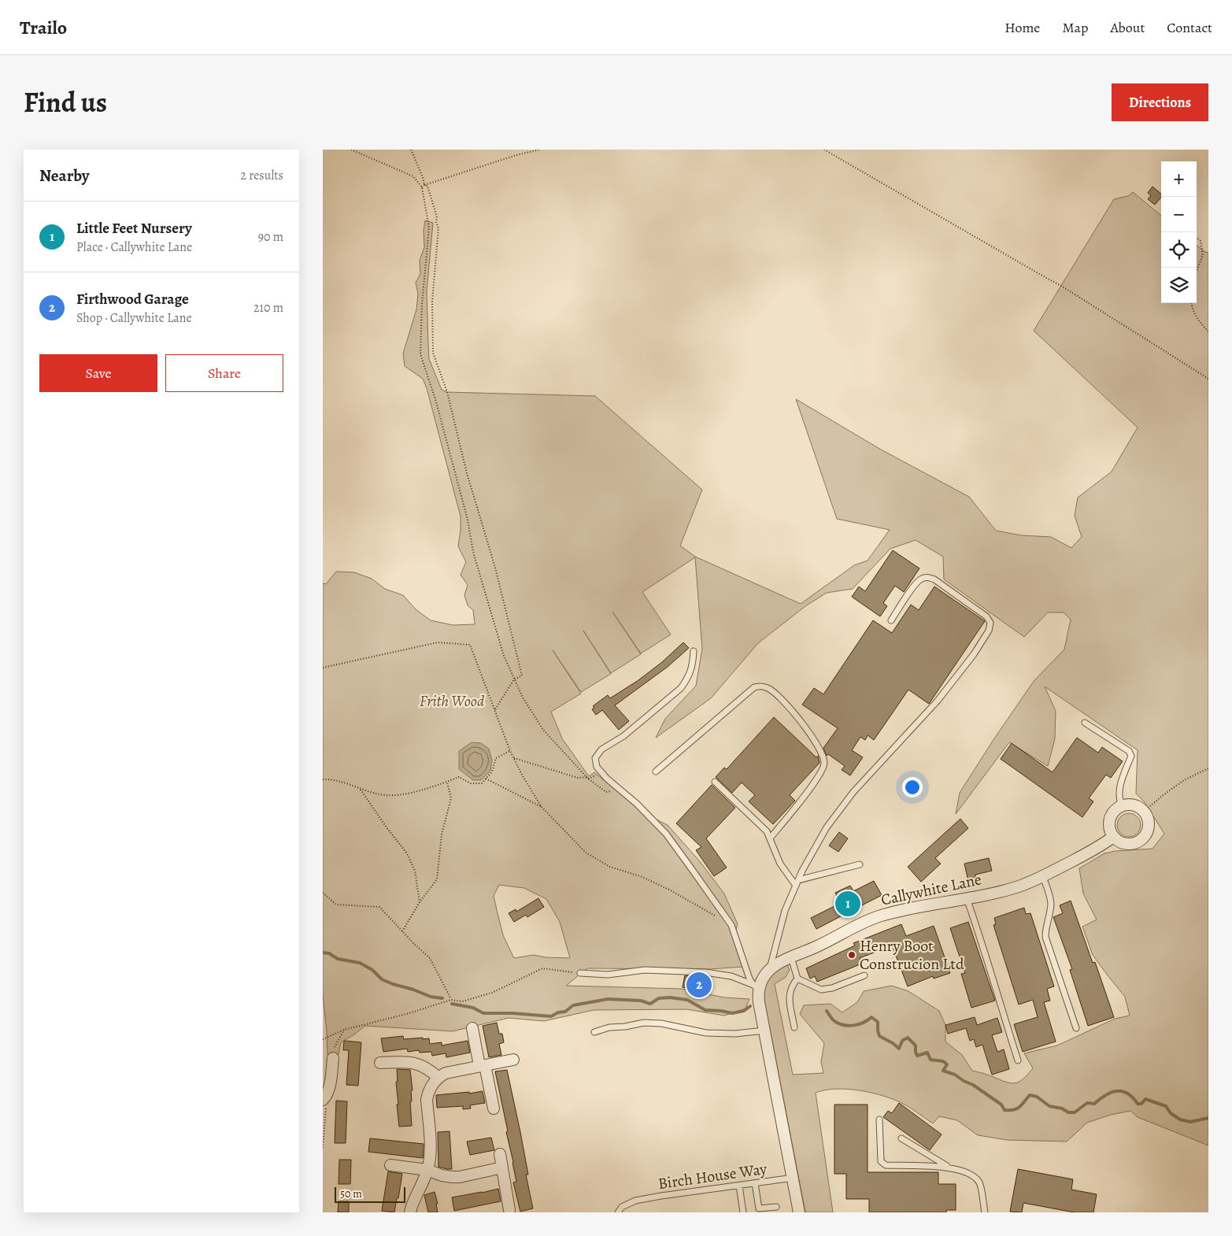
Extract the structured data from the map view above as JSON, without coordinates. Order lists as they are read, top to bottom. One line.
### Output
{"streets":{"street":["Callywhite Lane"],"lane":["Birch House Way"]},"parks":["Frith Wood"],"places":["Henry Boot Construcion Ltd"],"scale_bar":"50 m","page":{"header":"Trailo","nav":["Home","Map","About","Contact"],"title":"Find us","buttons":["Directions",["Save","Share"]],"heading":["Nearby","2 results"],"map_buttons":["+","−"],"list":[{"mark":"1","name":"Little Feet Nursery","note":"Place · Callywhite Lane","value":"90 m"},{"mark":"2","name":"Firthwood Garage","note":"Shop · Callywhite Lane","value":"210 m"}],"pins":["1","2"],"scale":"50 m"}}
